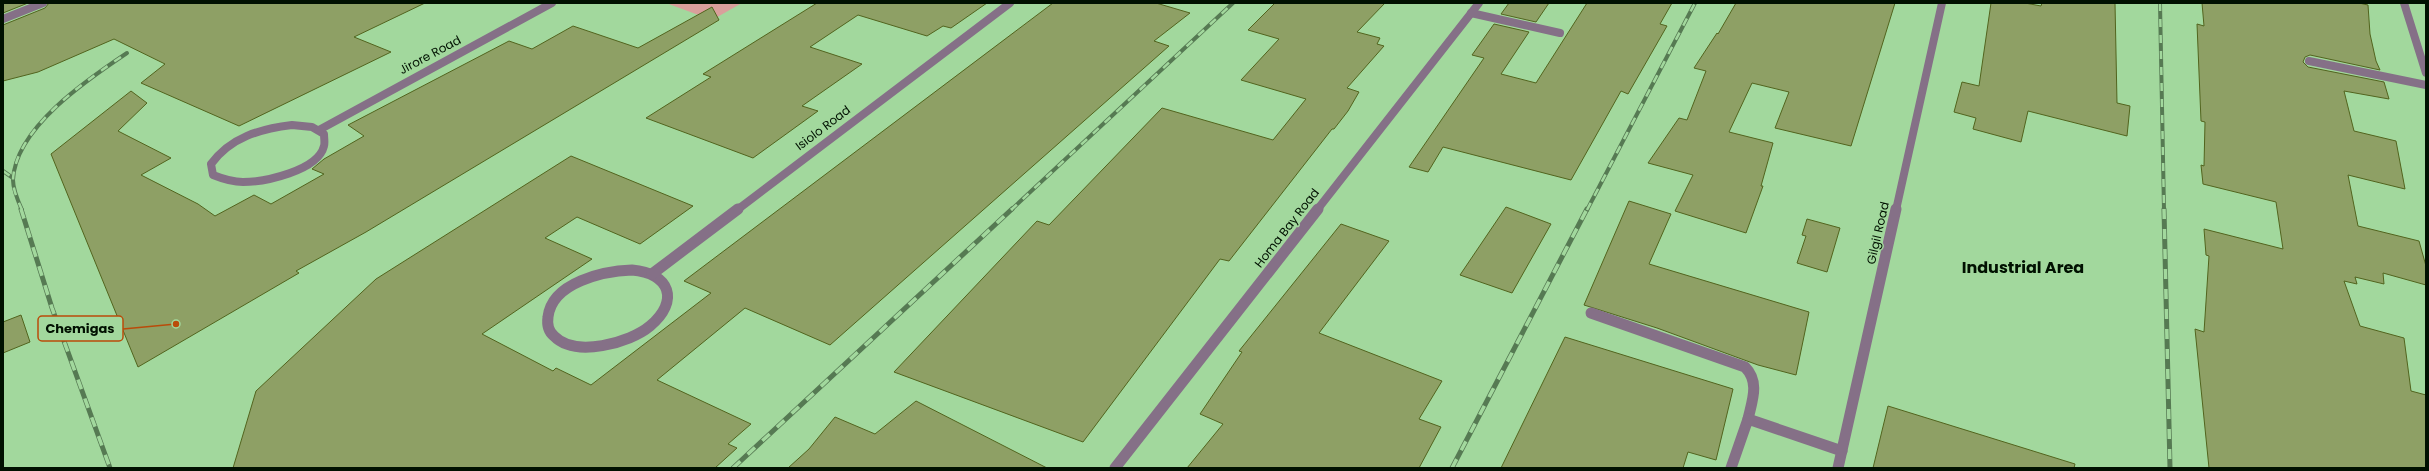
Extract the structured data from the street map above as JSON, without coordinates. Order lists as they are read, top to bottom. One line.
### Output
{"streets":{"lane":["Jirore Road","Isiolo Road","Homa Bay Road","Gilgil Road"]},"districts":["Industrial Area"],"places":["Chemigas"]}
